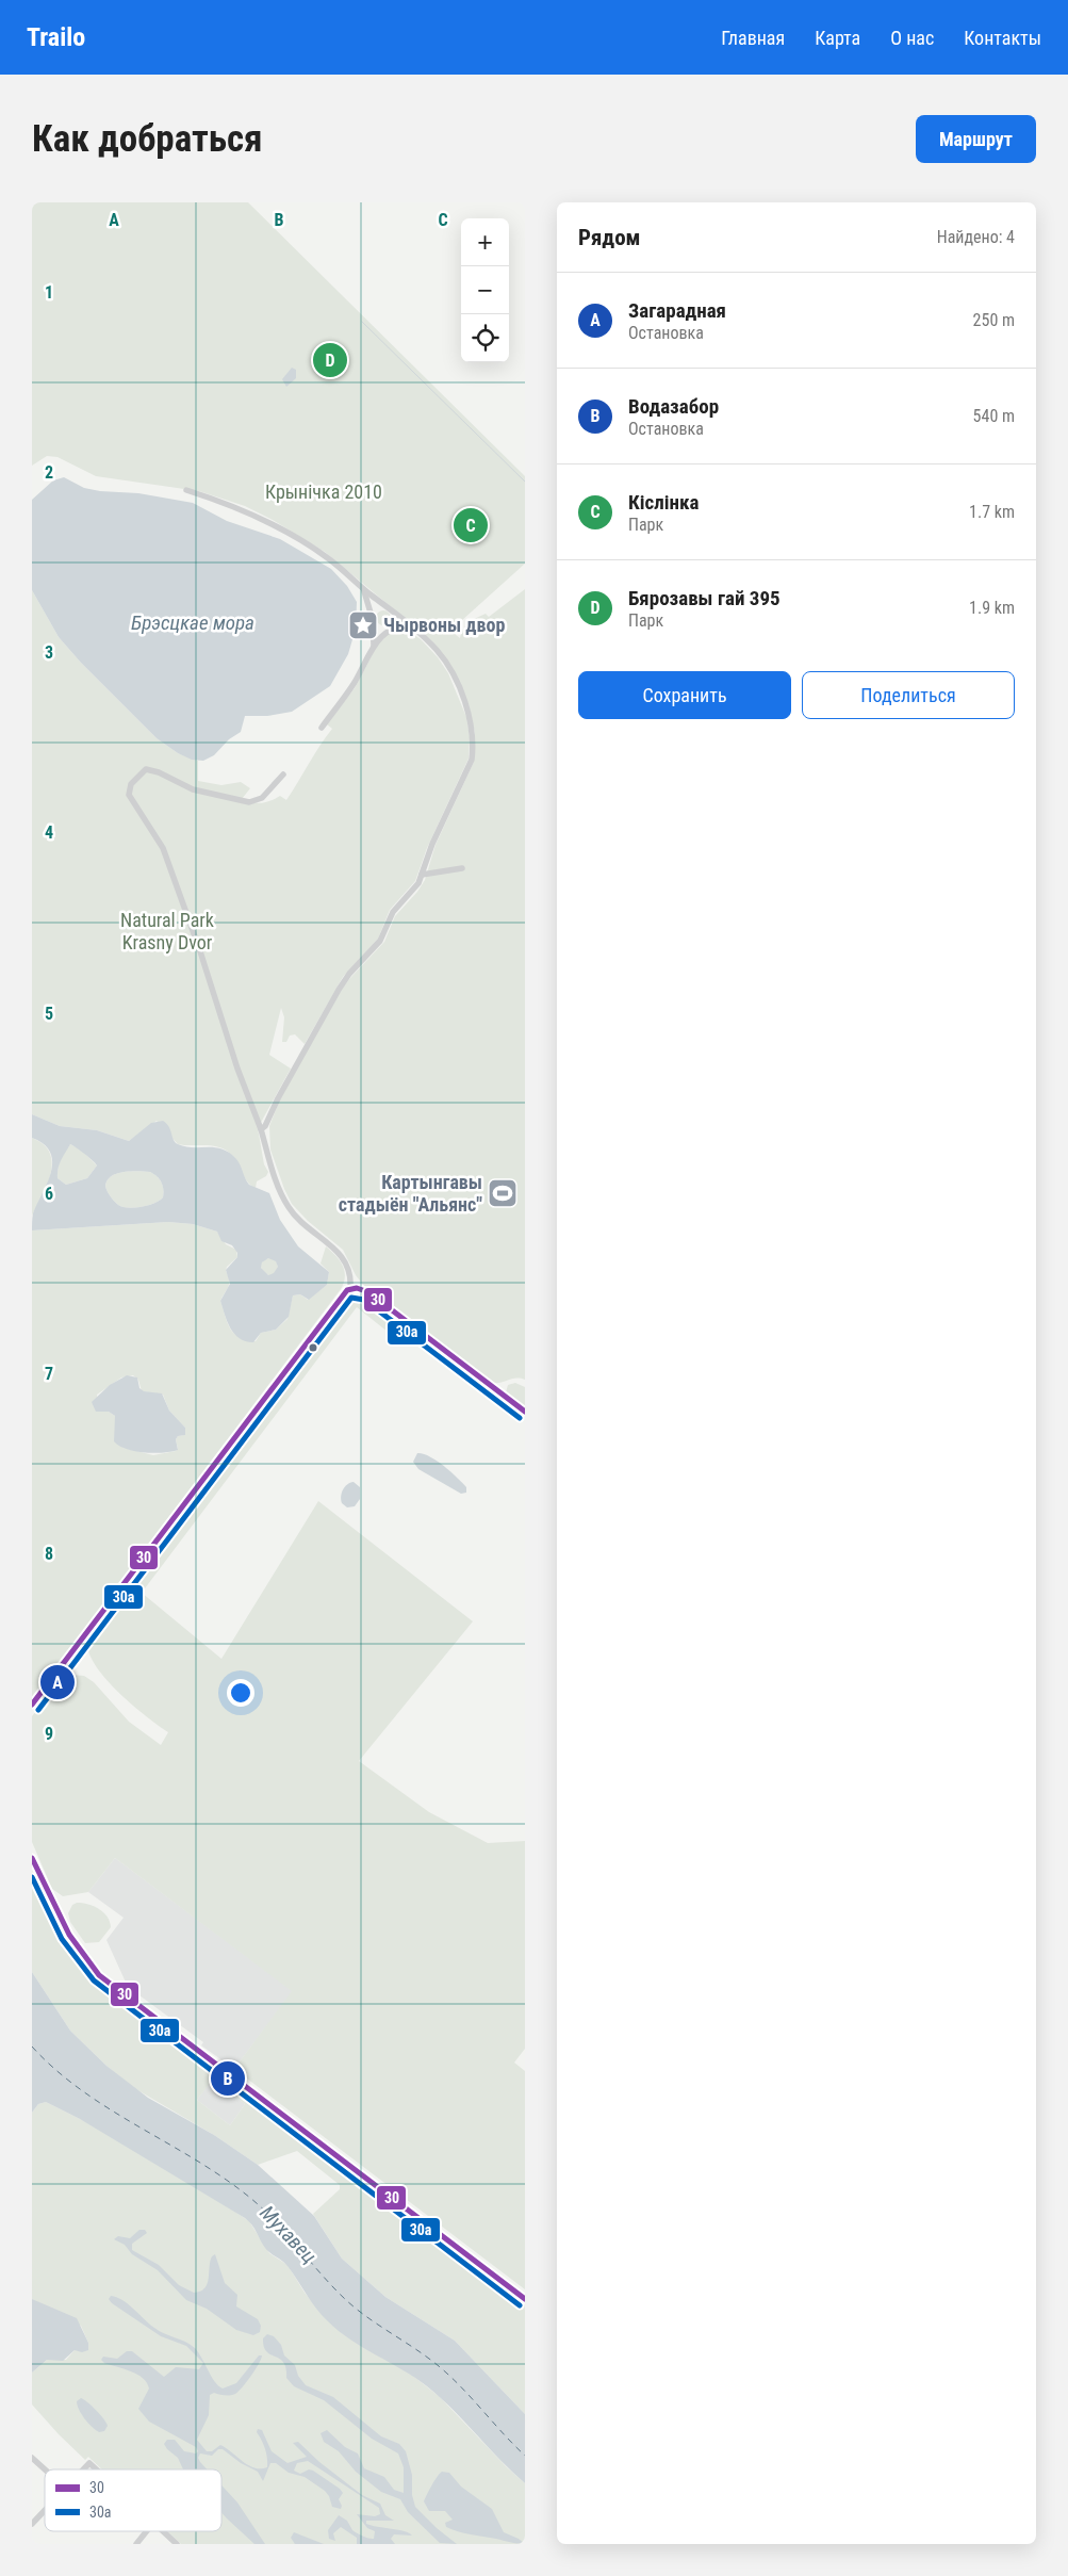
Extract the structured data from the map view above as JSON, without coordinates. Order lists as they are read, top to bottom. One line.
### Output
{"water":["Брэсцкае мора","Мухавец"],"parks":["Крынічка 2010","Natural Park Krasny Dvor"],"places":{"place":["Чырвоны двор"],"sports":["Картынгавы стадыён \"Альянс\""]},"lines":["transit line 30","transit line 30а"],"legend":["30","30а"],"page":{"header":"Trailo","nav":["Главная","Карта","О нас","Контакты"],"buttons":["Маршрут",["Сохранить","Поделиться"]],"title":"Как добраться","heading":["Рядом","Найдено: 4"],"map_buttons":["+","−"],"list":[{"mark":"A","name":"Загарадная","note":"Остановка","value":"250 m"},{"mark":"B","name":"Водазабор","note":"Остановка","value":"540 m"},{"mark":"C","name":"Кіслінка","note":"Парк","value":"1.7 km"},{"mark":"D","name":"Бярозавы гай 395","note":"Парк","value":"1.9 km"}],"pins":["D","C","A","B"]},"grid":{"columns":["A","B","C"],"rows":["1","2","3","4","5","6","7","8","9"]}}
